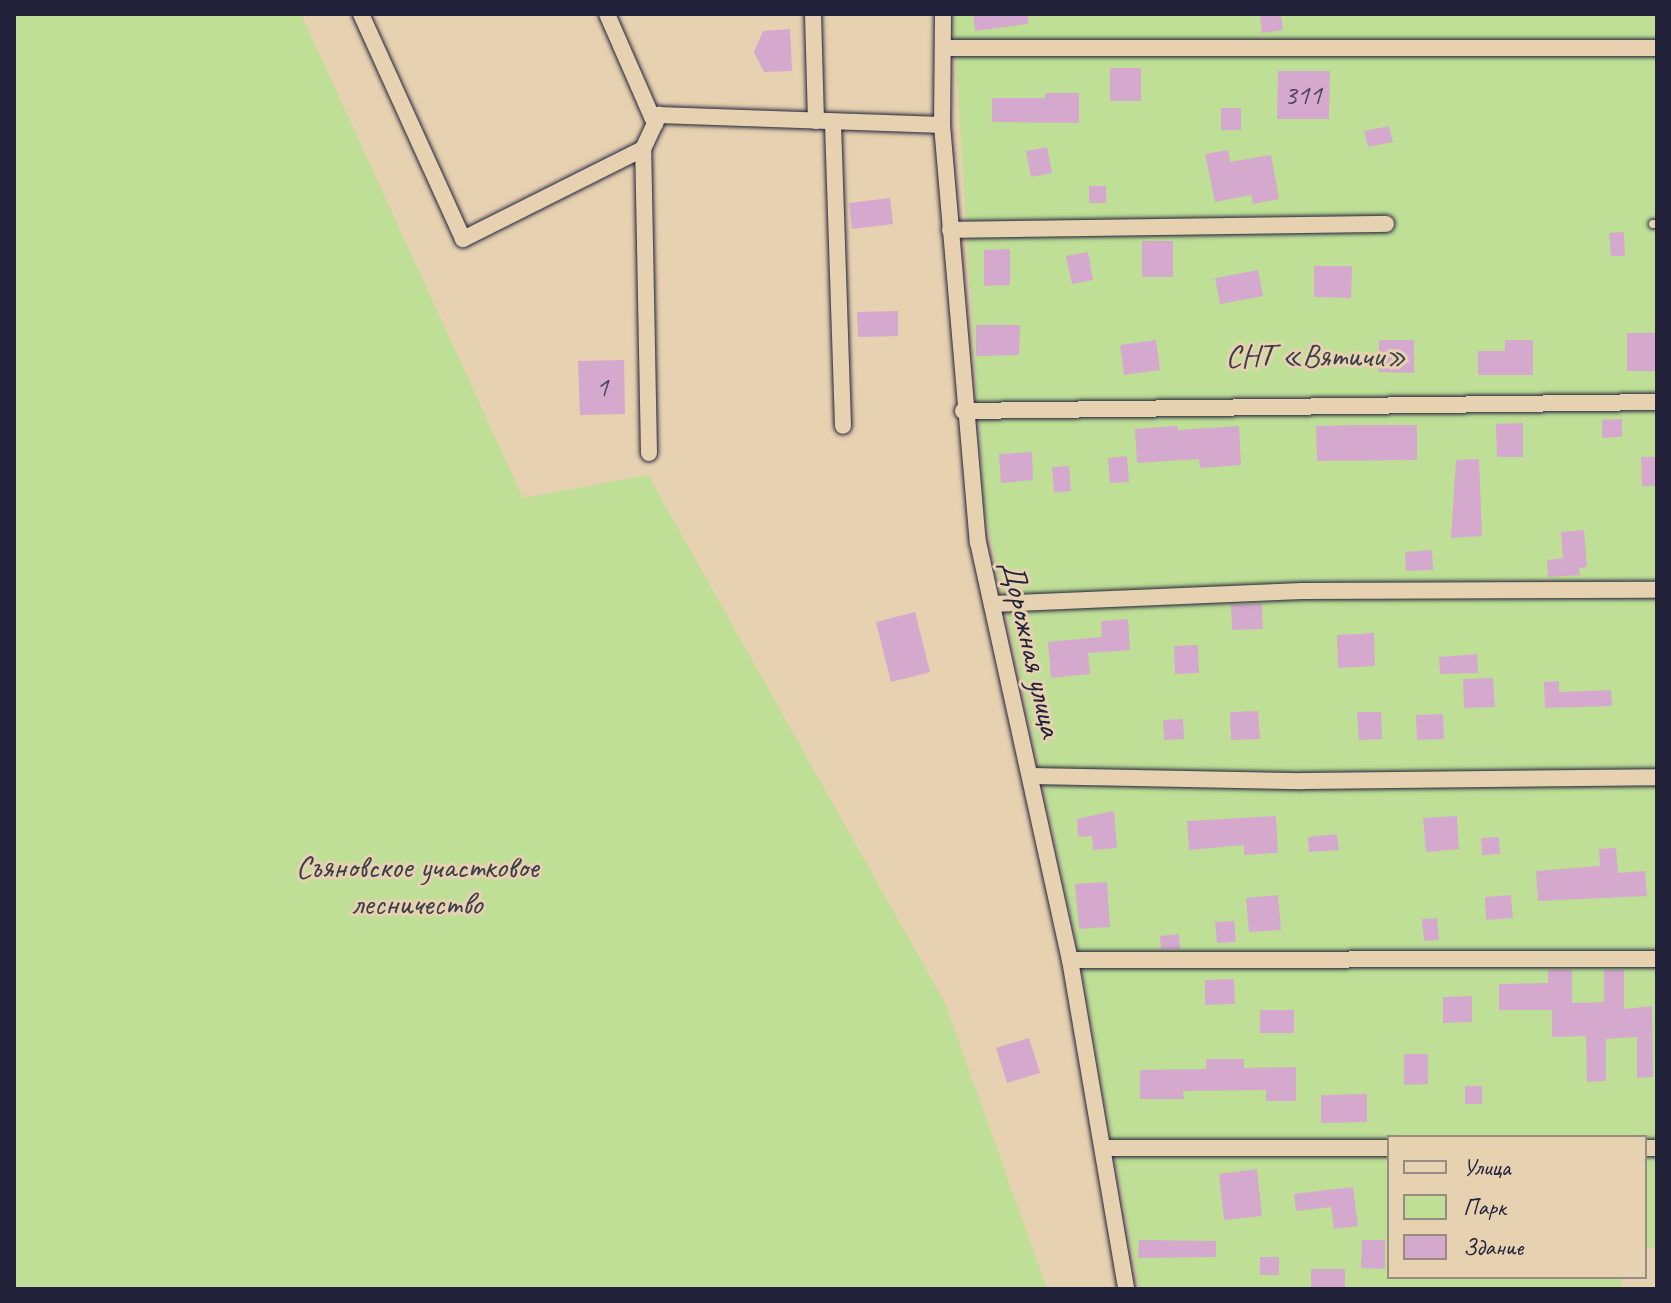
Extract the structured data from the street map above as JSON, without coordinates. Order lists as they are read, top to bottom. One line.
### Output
{"streets":{"street":["Дорожная улица"]},"parks":["СНТ «Вятичи»","Съяновское участковое лесничество"],"house_numbers":["311","1"],"legend":["Улица","Парк","Здание"]}
